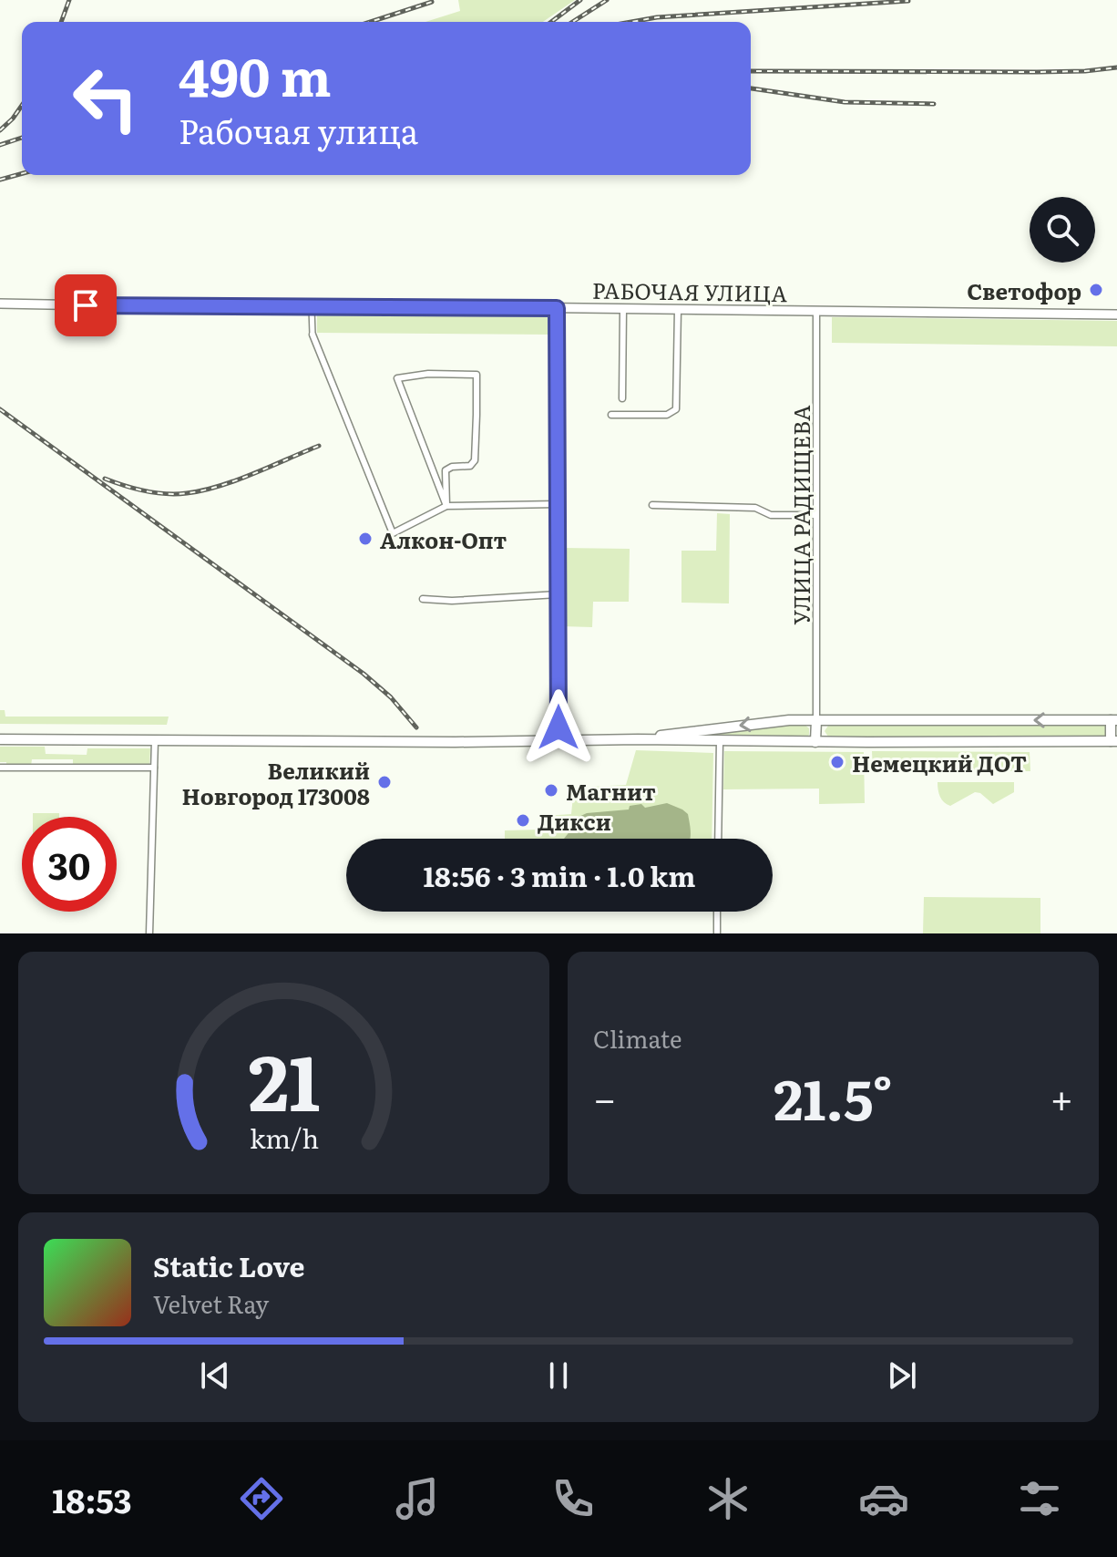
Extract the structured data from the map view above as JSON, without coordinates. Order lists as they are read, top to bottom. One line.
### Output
{"streets":{"main road":["РАБОЧАЯ УЛИЦА"],"street":["УЛИЦА РАДИЩЕВА"]},"crossings":[["РАБОЧАЯ УЛИЦА","УЛИЦА РАДИЩЕВА"]],"places":["Светофор","Алкон-Опт","Немецкий ДОТ","Великий Новгород 173008","Магнит","Дикси"],"page":{"turn":["490 m","Рабочая улица"],"limit":"30","trip":"18:56 · 3 min · 1.0 km","tile":"Climate","heat":["−","21.5°","+"],"song":["Static Love","Velvet Ray"],"tabs":"18:53","gauge":["21","km/h"]}}
